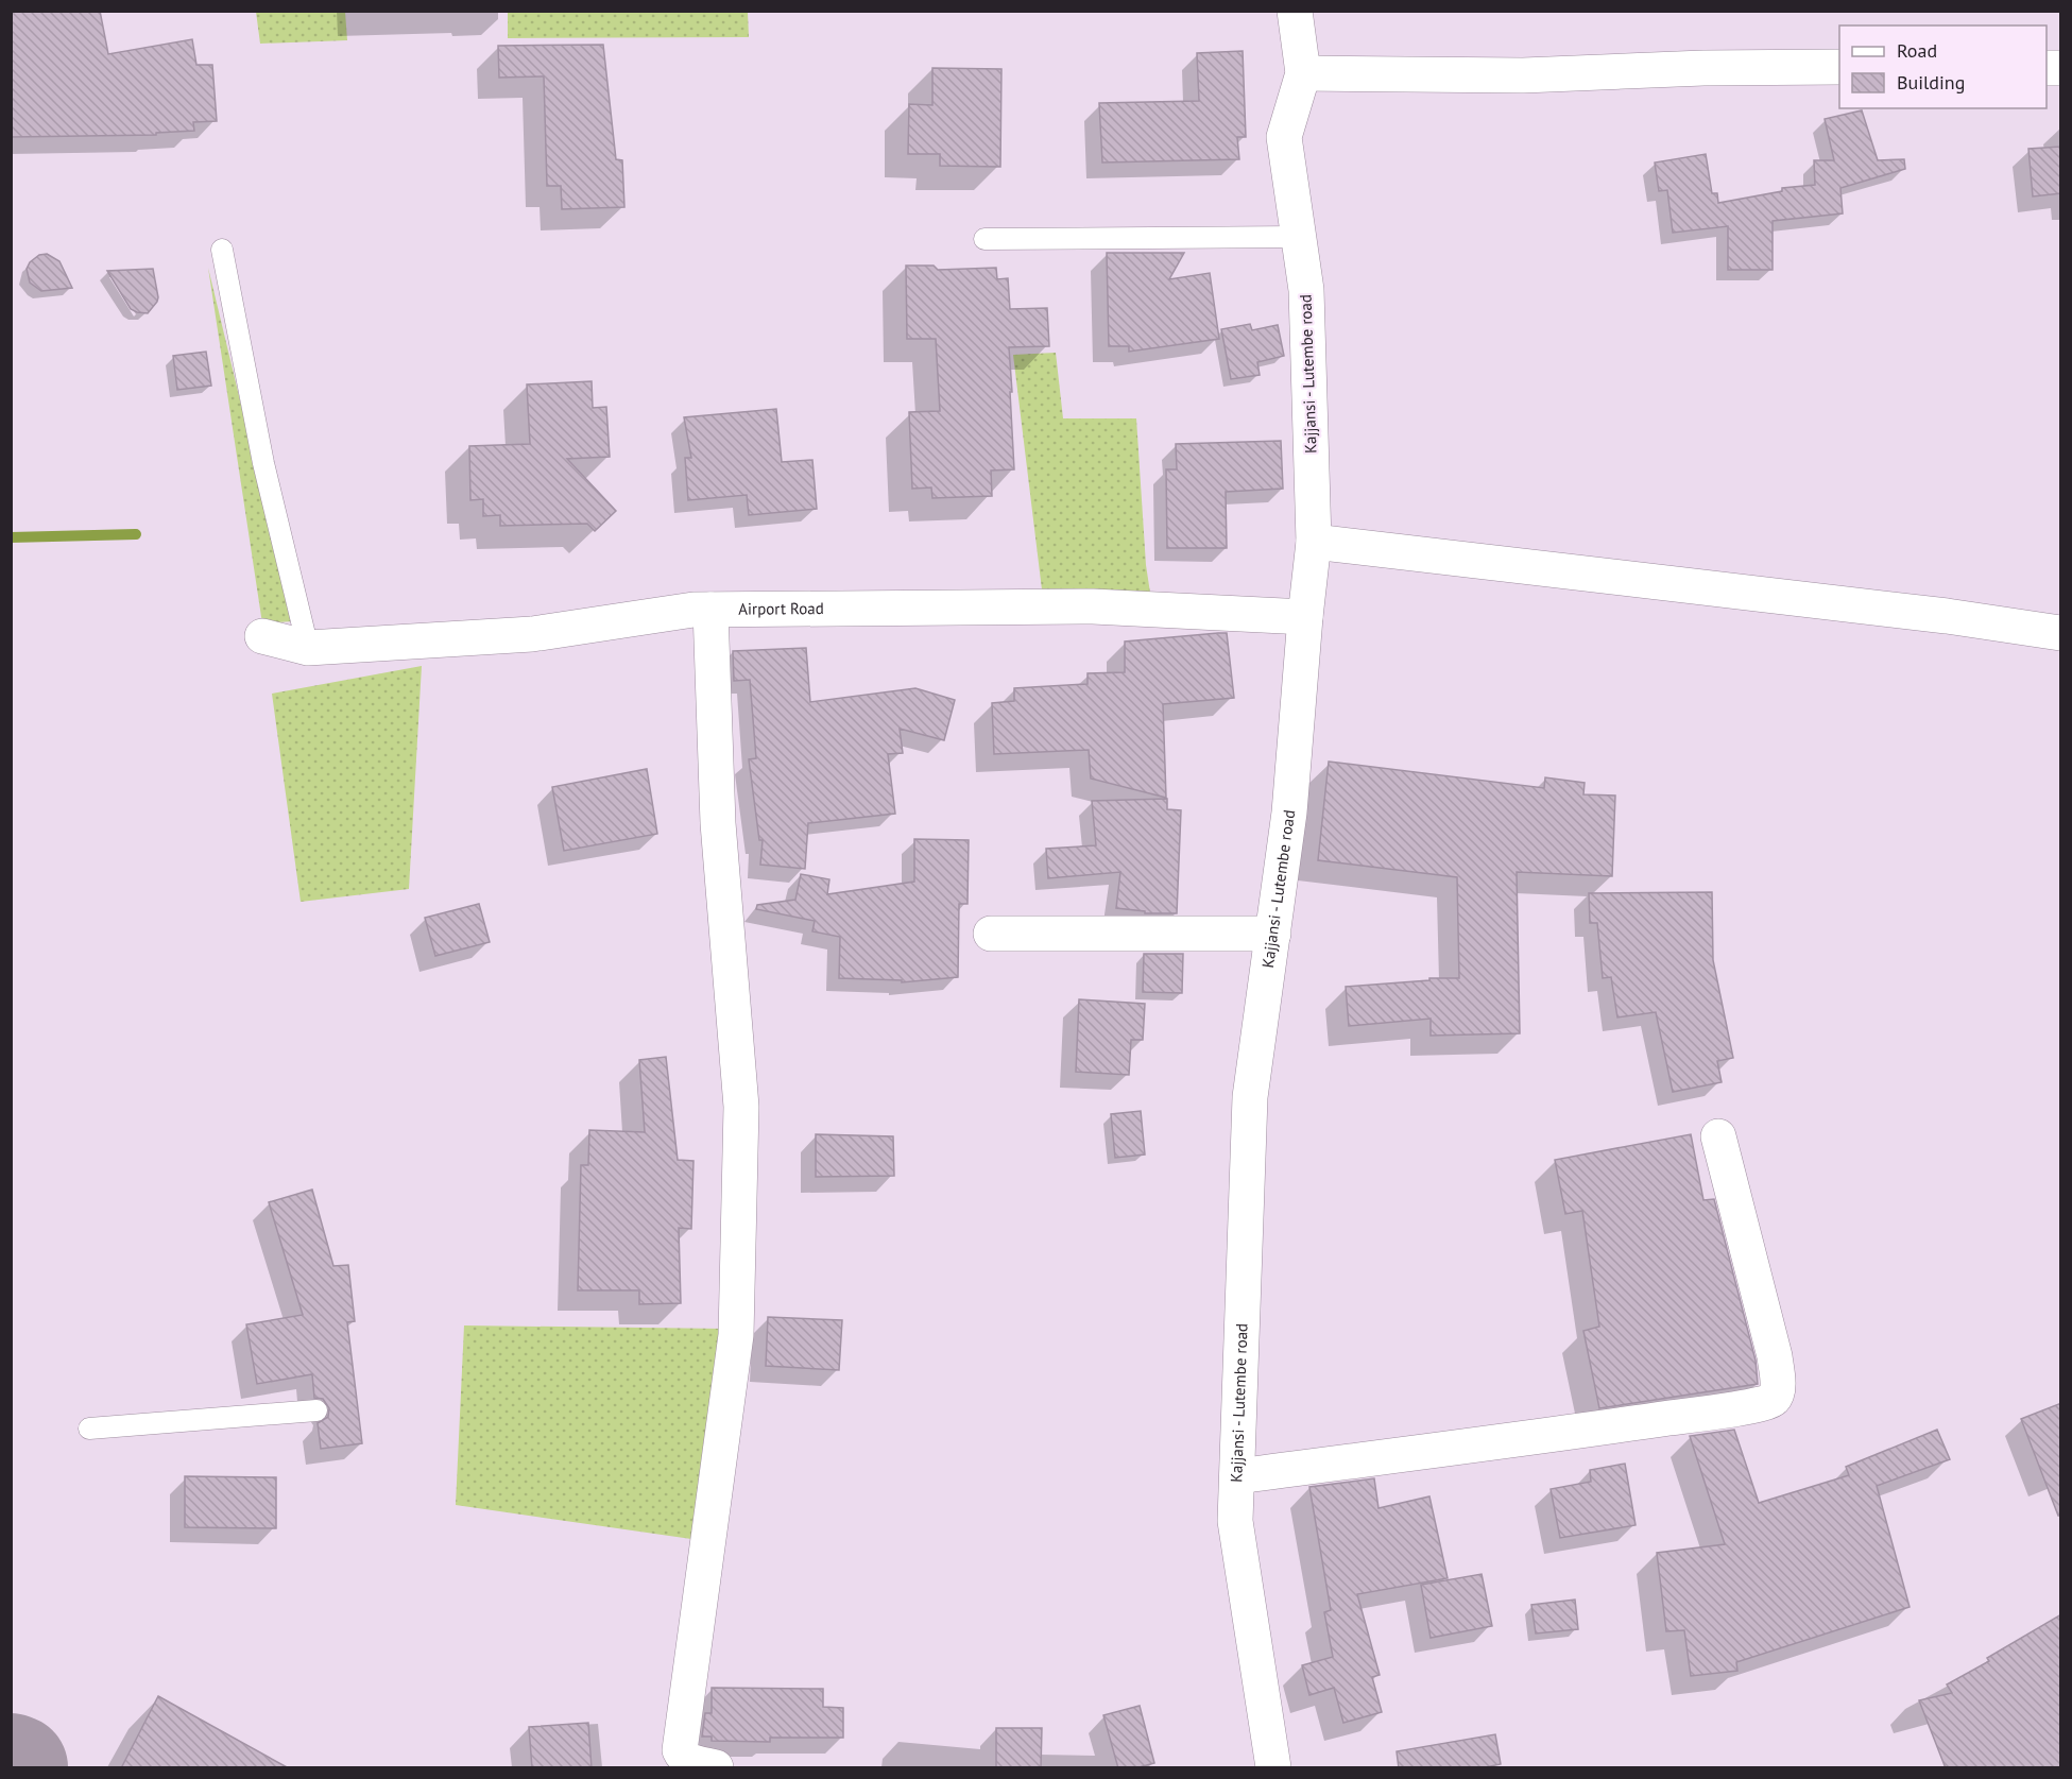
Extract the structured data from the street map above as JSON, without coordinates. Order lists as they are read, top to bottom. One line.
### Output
{"streets":{"street":["Kajjansi - Lutembe road","Airport Road"]},"crossings":[["Kajjansi - Lutembe road","Airport Road"]],"legend":["Road","Building"]}
